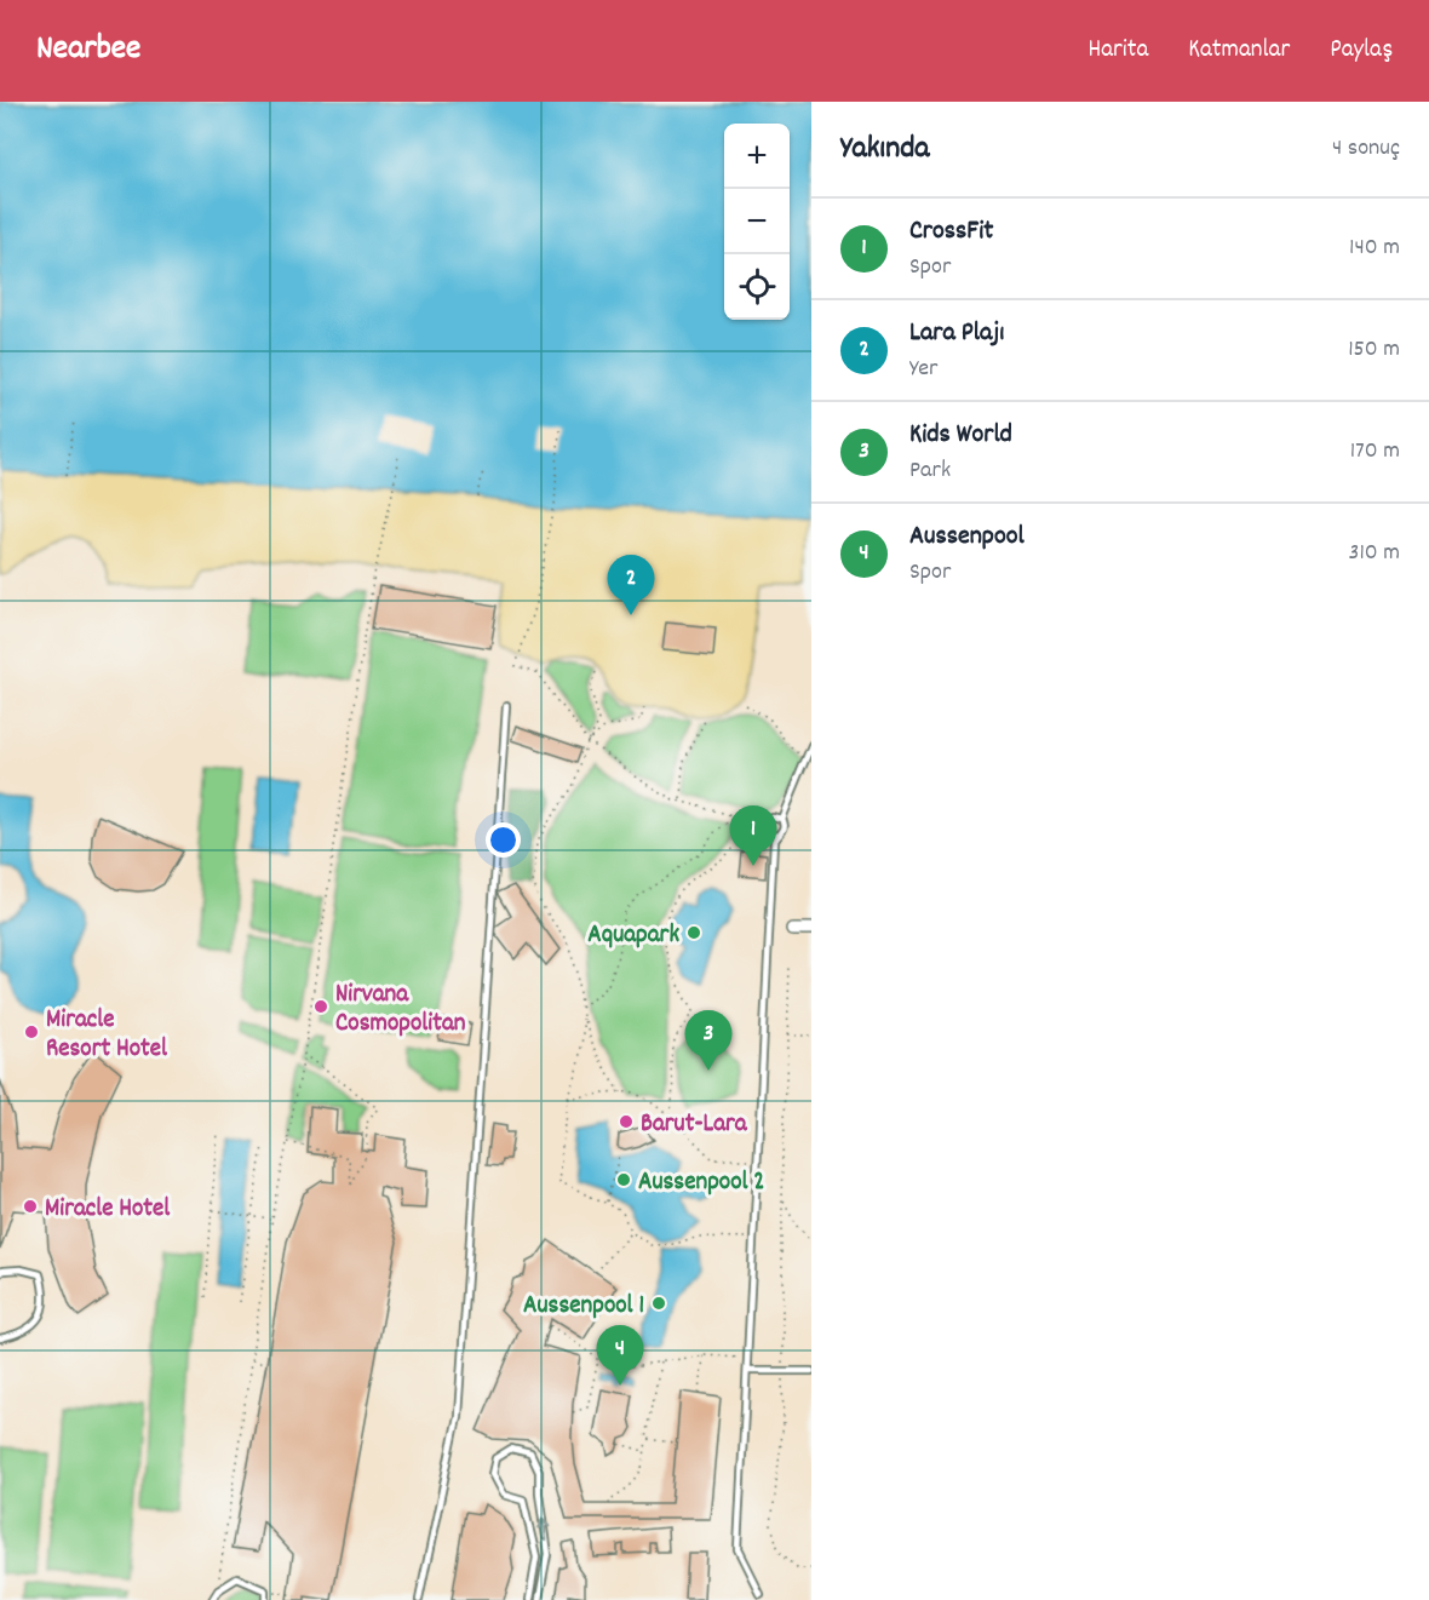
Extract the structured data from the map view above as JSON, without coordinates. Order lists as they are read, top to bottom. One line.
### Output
{"places":["Aquapark","Nirvana Cosmopolitan","Miracle Resort Hotel","Barut-Lara","Aussenpool 2","Miracle Hotel","Aussenpool 1"],"page":{"header":"Nearbee","nav":["Harita","Katmanlar","Paylaş"],"heading":["Yakında","4 sonuç"],"map_buttons":["+","−"],"list":[{"mark":"1","name":"CrossFit","note":"Spor","value":"140 m"},{"mark":"2","name":"Lara Plajı","note":"Yer","value":"150 m"},{"mark":"3","name":"Kids World","note":"Park","value":"170 m"},{"mark":"4","name":"Aussenpool","note":"Spor","value":"310 m"}],"pins":["2","1","3","4"]}}
